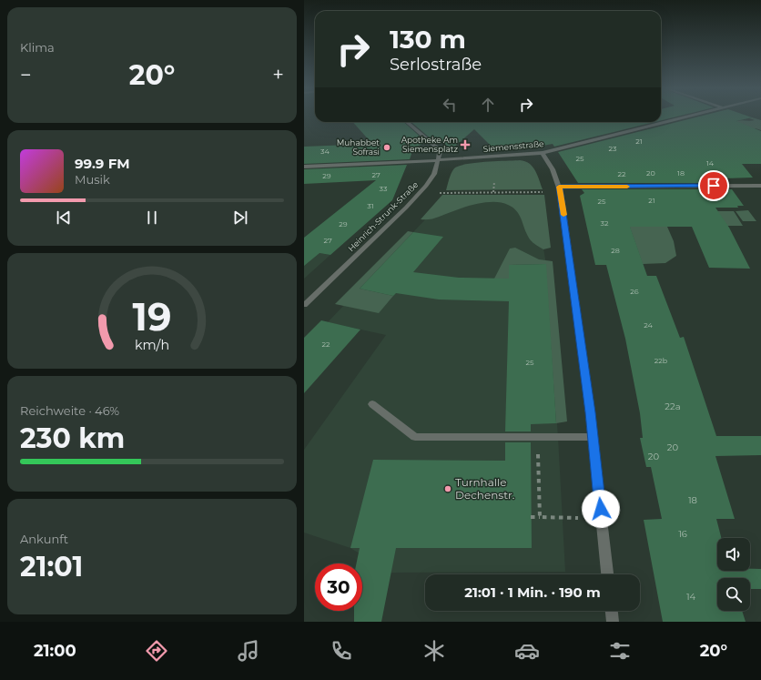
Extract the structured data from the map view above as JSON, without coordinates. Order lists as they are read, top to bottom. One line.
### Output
{"streets":{"street":["Siemensstraße","Heinrich-Strunk-Straße"]},"crossings":[["Siemensstraße","Heinrich-Strunk-Straße"]],"places":{"health":["Apotheke Am Siemensplatz"],"other":["Muhabbet Sofrasi","Turnhalle Dechenstr."]},"house_numbers":["21","23","34","25","14","20","18","22","27","29","33","21","25","31","32","29","27","28","26","24","22","22b","25","22a","20","20","18","16","14"],"page":{"tile":["Klima",["Reichweite · 46%","230 km"],["Ankunft","21:01"]],"turn":["130 m","Serlostraße"],"heat":["−","20°","+"],"song":["99.9 FM","Musik"],"limit":"30","trip":"21:01 · 1 Min. · 190 m","tabs":["21:00","20°"],"gauge":["19","km/h"]}}
